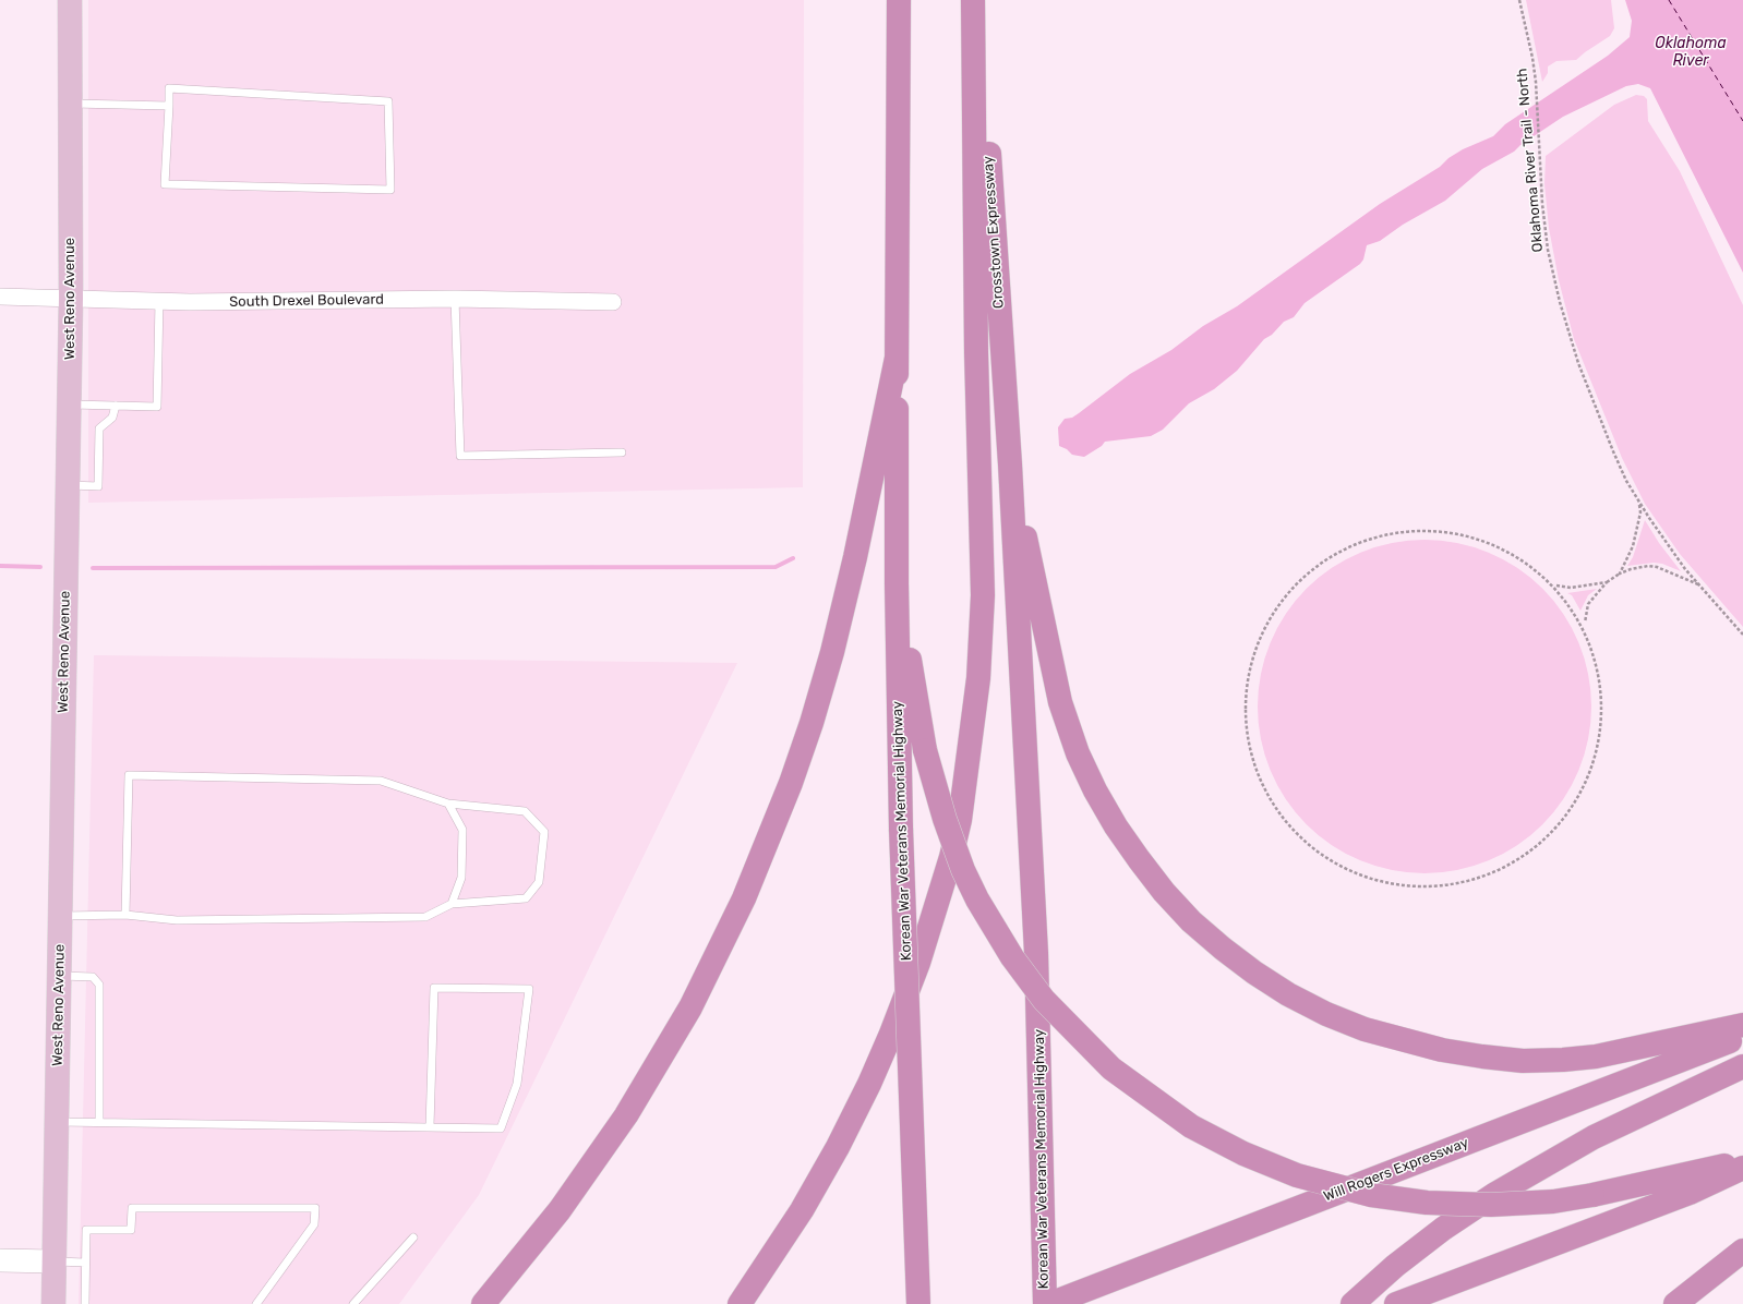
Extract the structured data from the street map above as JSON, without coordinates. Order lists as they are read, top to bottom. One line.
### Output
{"streets":{"highway":["Crosstown Expressway","Korean War Veterans Memorial Highway","Will Rogers Expressway"],"main road":["West Reno Avenue"],"street":["South Drexel Boulevard"],"path":["Oklahoma River Trail - North"]},"crossings":[["Crosstown Expressway","Korean War Veterans Memorial Highway"],["West Reno Avenue","South Drexel Boulevard"]],"water":["Oklahoma River"]}
